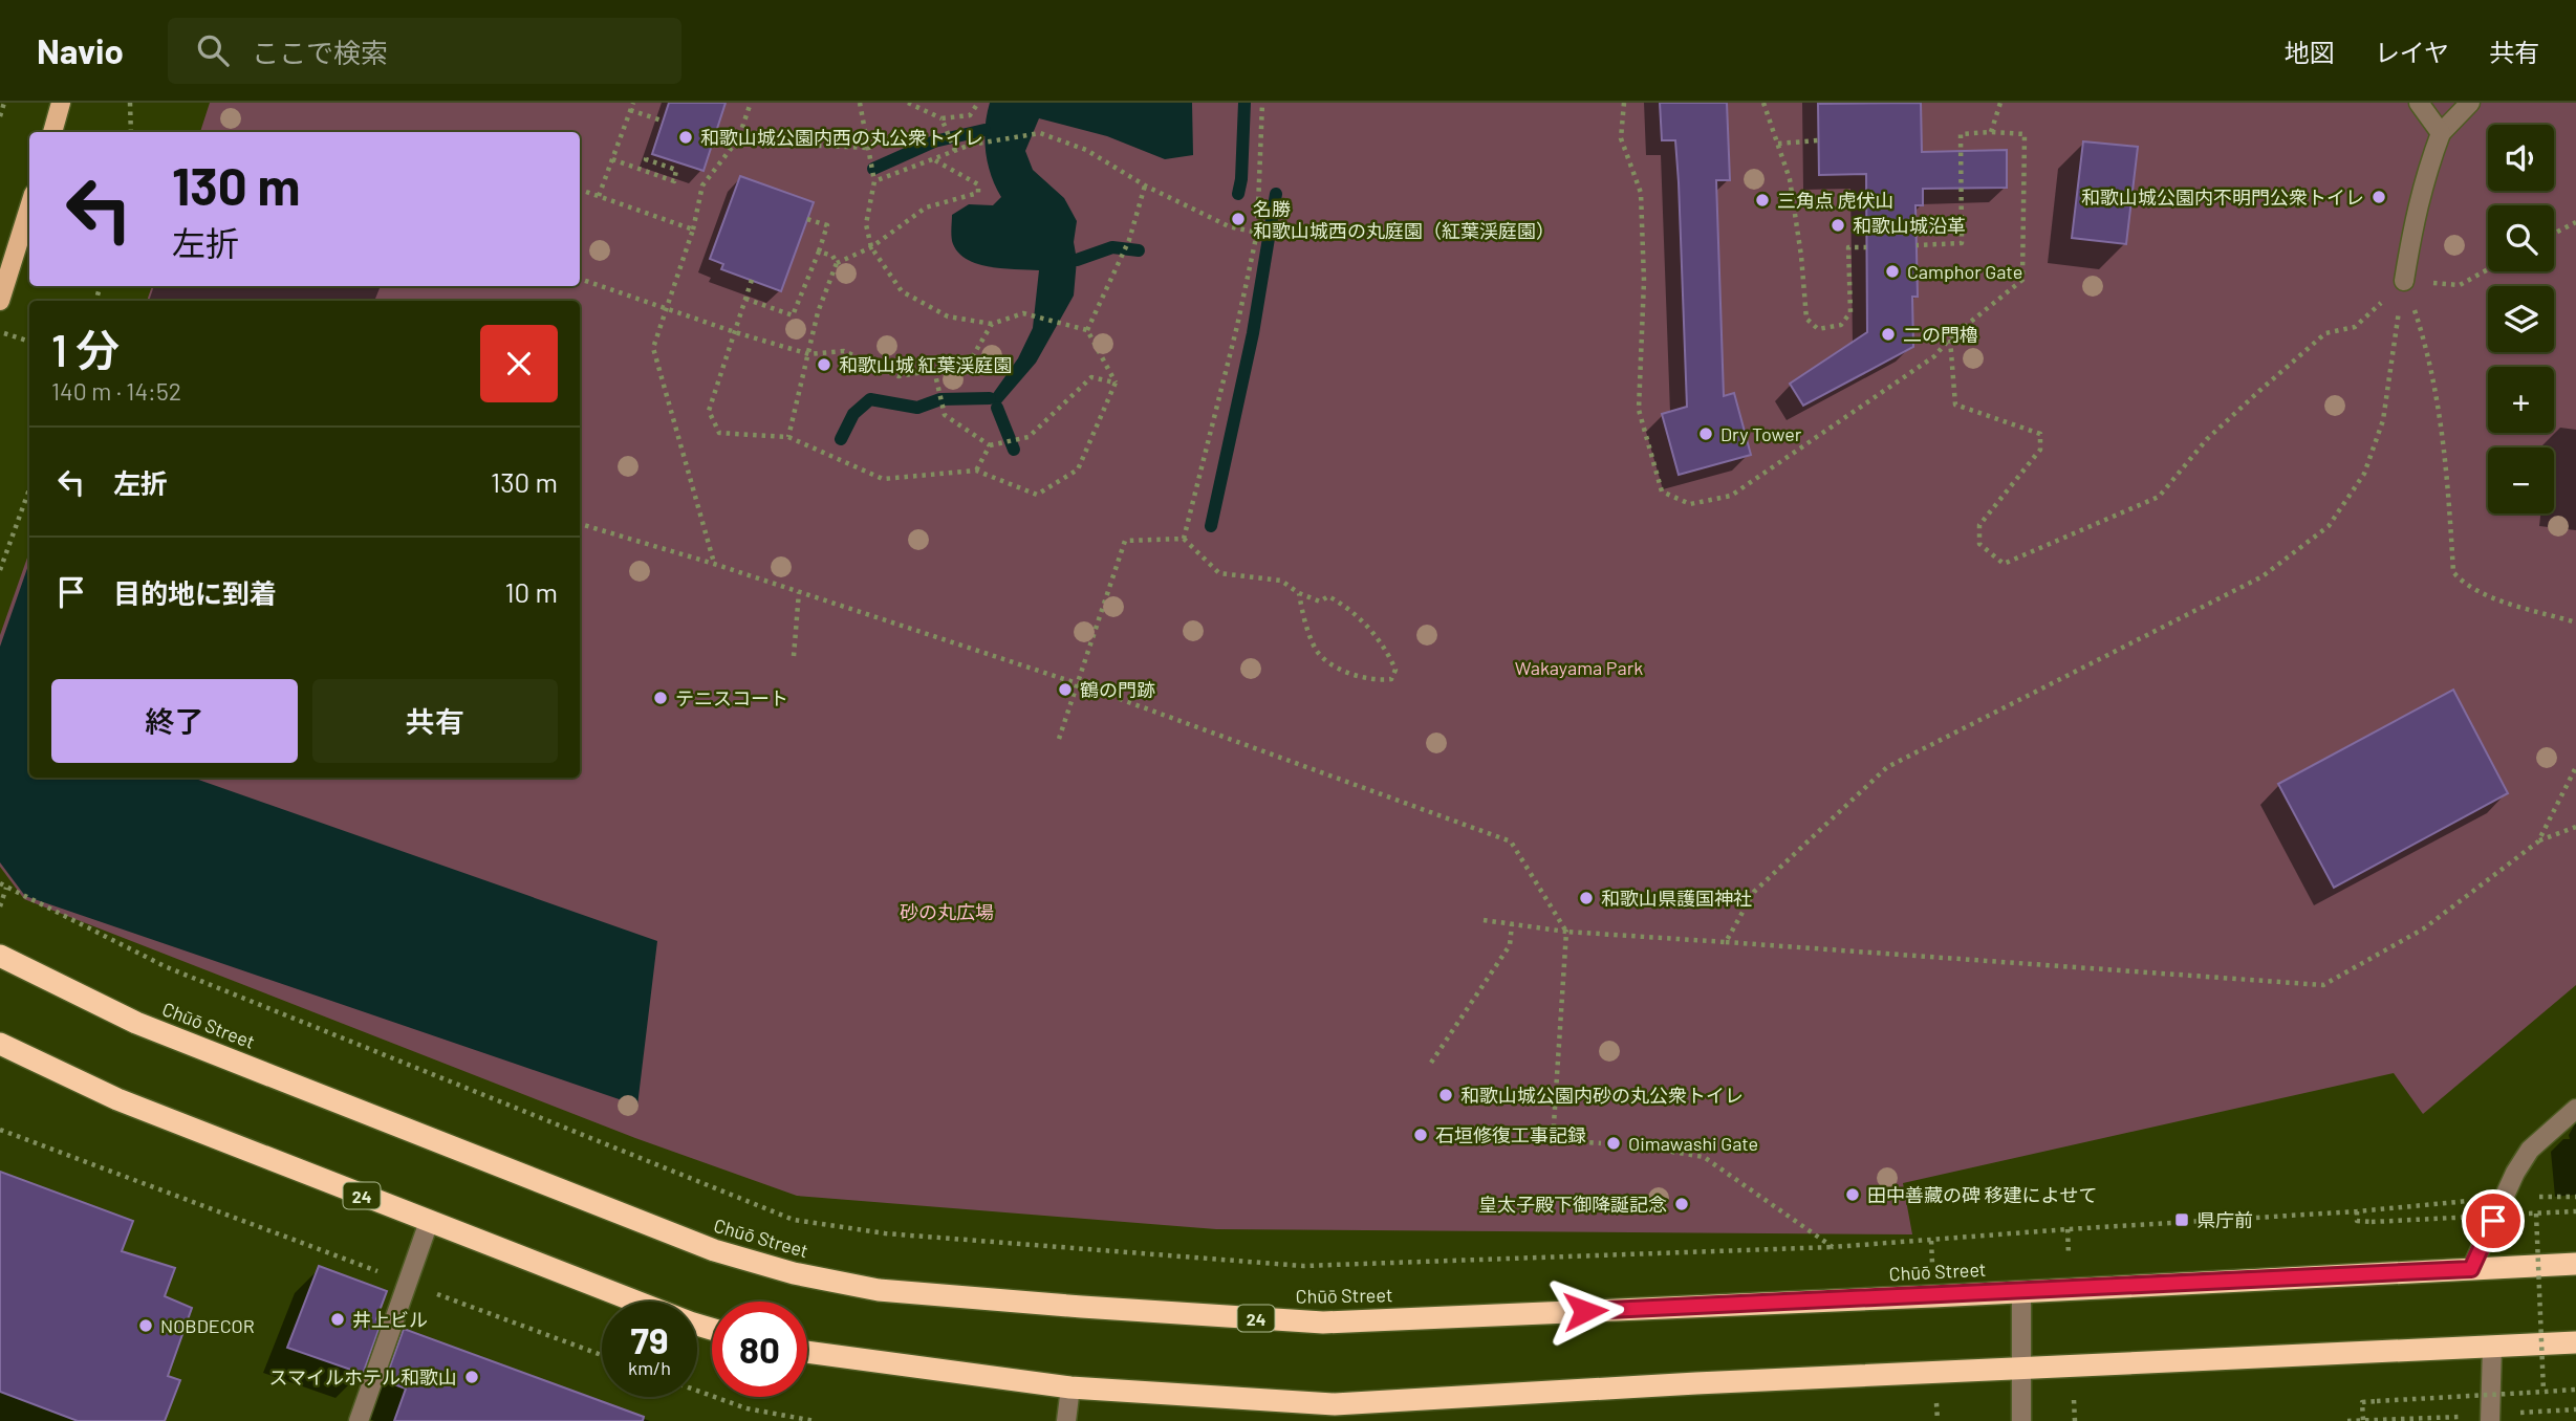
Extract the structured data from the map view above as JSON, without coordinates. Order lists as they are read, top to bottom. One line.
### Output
{"streets":{"highway":["Chūō Street","24"]},"parks":["Wakayama Park","砂の丸広場"],"places":{"other":["和歌山城公園内西の丸公衆トイレ","和歌山城公園内不明門公衆トイレ","三角点 虎伏山","名勝 和歌山城西の丸庭園（紅葉渓庭園）","和歌山城沿革","Camphor Gate","二の門櫓","和歌山城 紅葉渓庭園","Dry Tower","鶴の門跡","テニスコート","和歌山県護国神社","和歌山城公園内砂の丸公衆トイレ","石垣修復工事記録","Oimawashi Gate","田中善藏の碑 移建によせて","皇太子殿下御降誕記念","井上ビル","NOBDECOR","スマイルホテル和歌山"],"transit":["県庁前"]},"page":{"header":"Navio","search":"ここで検索","nav":["地図","レイヤ","共有"],"map_buttons":["+","−"],"turn":["130 m","左折"],"heading":["1 分","140 m · 14:52"],"list":[{"name":"左折","value":"130 m"},{"name":"目的地に到着","value":"10 m"}],"buttons":["終了","共有"],"speed":"79 km/h","limit":"80"}}
